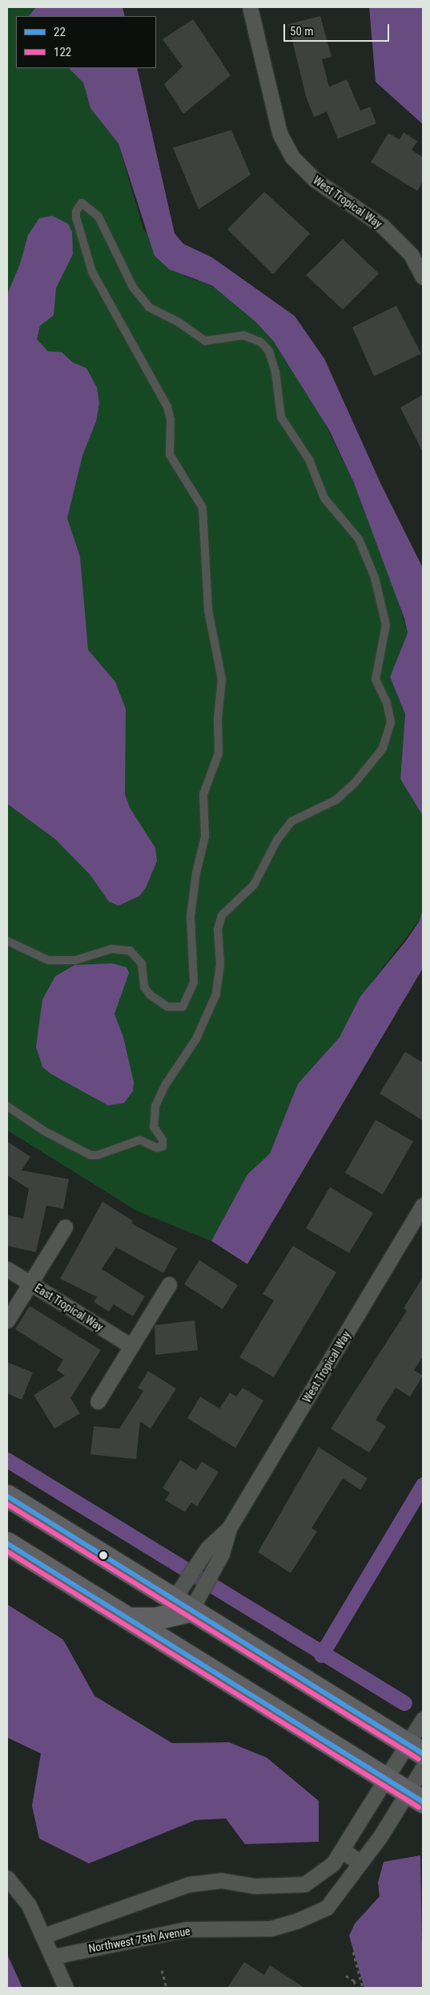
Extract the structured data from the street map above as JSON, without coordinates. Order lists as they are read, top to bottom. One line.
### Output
{"streets":{"street":["West Tropical Way","East Tropical Way","Northwest 75th Avenue"]},"lines":["transit line 22","transit line 122"],"legend":["22","122"],"scale_bar":"50 m"}
